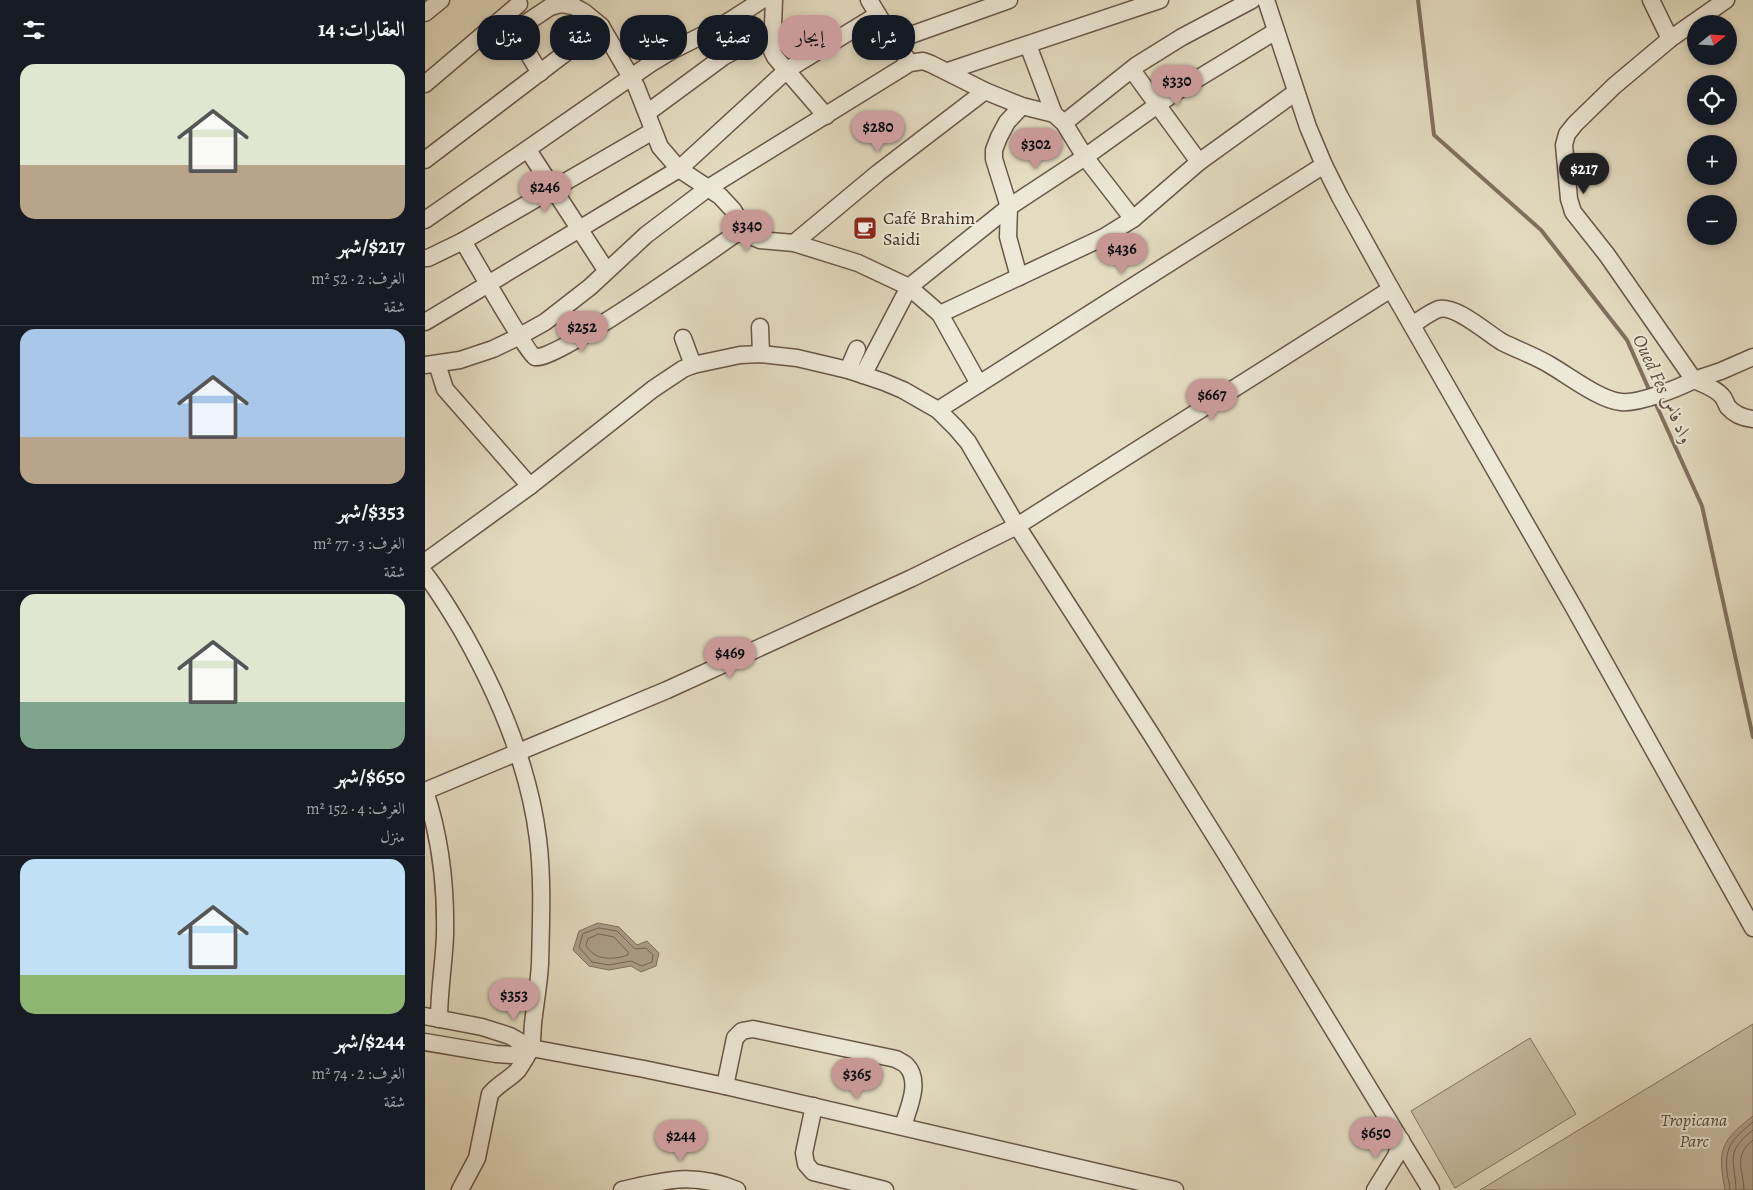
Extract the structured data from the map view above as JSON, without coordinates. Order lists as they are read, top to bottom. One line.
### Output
{"water":["Oued Fes واد فاس"],"parks":["Tropicana Parc"],"places":{"cafe":["Café Brahim Saidi"]},"north":"right","page":{"heading":"العقارات: 14","map_buttons":["+","−"],"chip":["شراء","إيجار","تصفية","جديد","شقة","منزل"],"list":[{"name":"$217/شهر","note":"الغرف: 2 · 52 m² · شقة"},{"name":"$353/شهر","note":"الغرف: 3 · 77 m² · شقة"},{"name":"$650/شهر","note":"الغرف: 4 · 152 m² · منزل"},{"name":"$244/شهر","note":"الغرف: 2 · 74 m² · شقة"}],"price":["$330","$280","$302","$217","$246","$340","$436","$252","$667","$469","$353","$365","$650","$244"]}}
